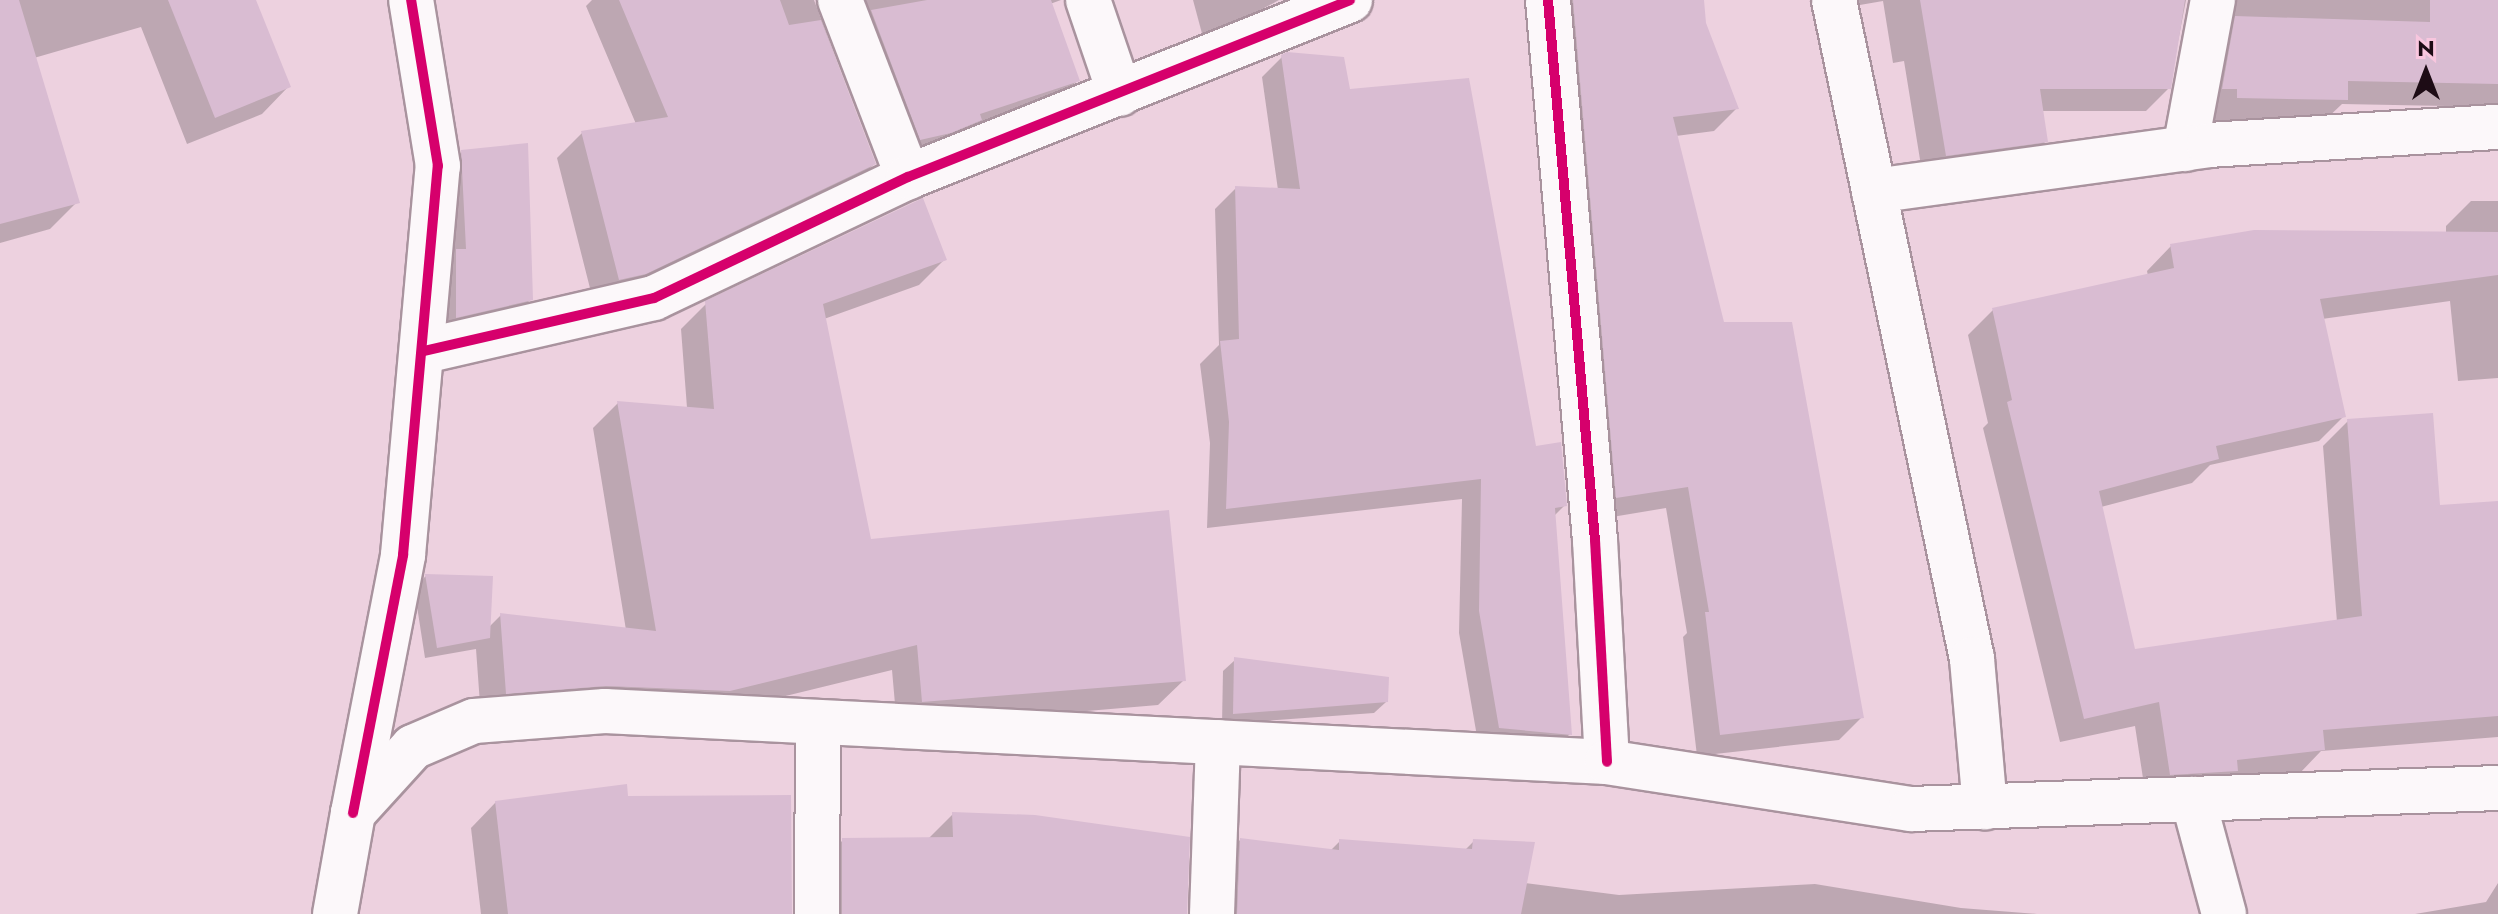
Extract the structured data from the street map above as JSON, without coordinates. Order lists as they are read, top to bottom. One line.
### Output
{"north":"top"}
